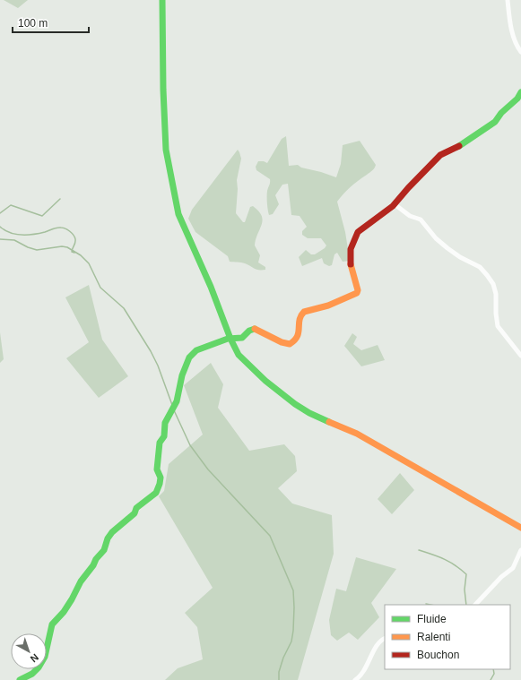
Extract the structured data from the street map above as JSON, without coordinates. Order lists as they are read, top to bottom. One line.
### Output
{"legend":["Fluide","Ralenti","Bouchon"],"scale_bar":"100 m","north":"bottom right"}
